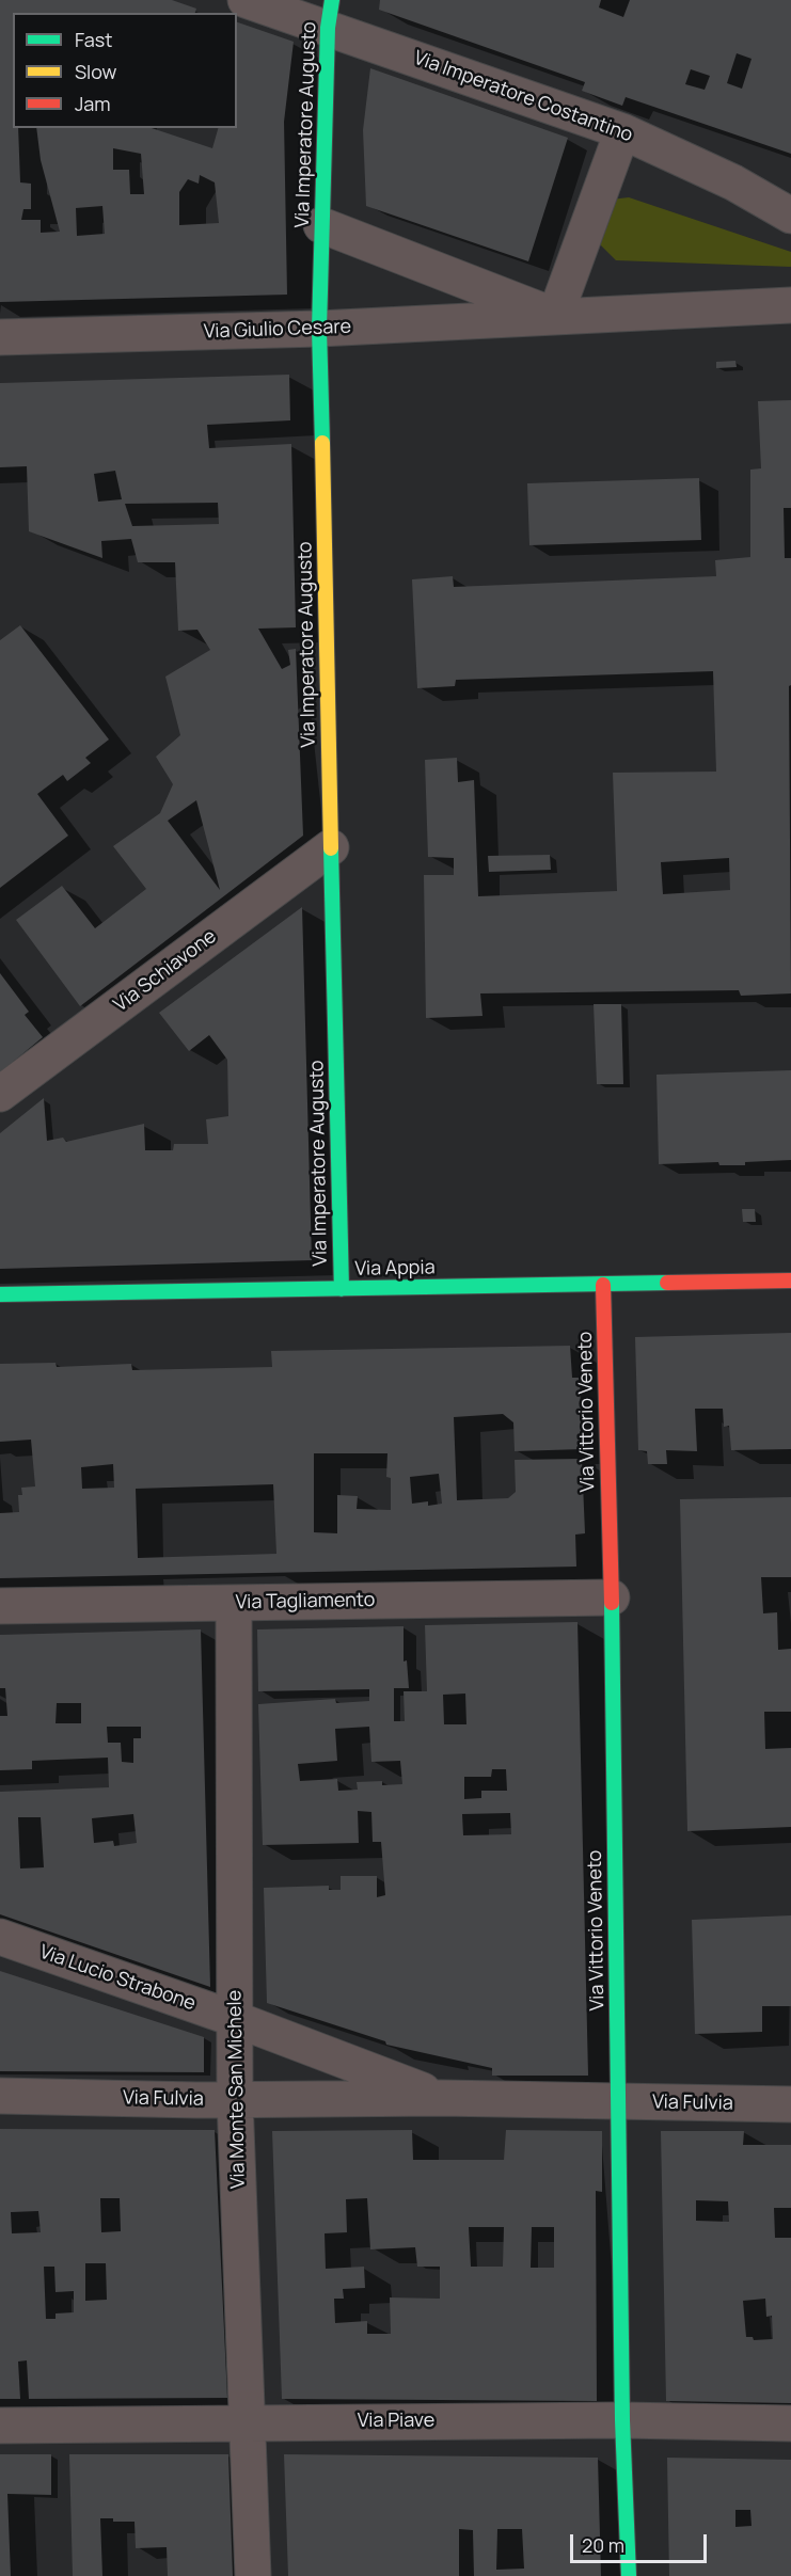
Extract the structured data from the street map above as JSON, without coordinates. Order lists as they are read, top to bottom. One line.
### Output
{"streets":{"street":["Via Imperatore Costantino","Via Imperatore Augusto","Via Giulio Cesare","Via Schiavone","Via Appia","Via Vittorio Veneto","Via Tagliamento","Via Lucio Strabone","Via Monte San Michele","Via Fulvia","Via Piave"]},"crossings":[["Via Imperatore Costantino","Via Imperatore Augusto"],["Via Imperatore Augusto","Via Giulio Cesare"],["Via Imperatore Augusto","Via Schiavone"],["Via Imperatore Augusto","Via Appia"],["Via Appia","Via Vittorio Veneto"],["Via Vittorio Veneto","Via Tagliamento"],["Via Vittorio Veneto","Via Fulvia"],["Via Vittorio Veneto","Via Piave"],["Via Tagliamento","Via Monte San Michele"],["Via Lucio Strabone","Via Monte San Michele"],["Via Lucio Strabone","Via Fulvia"],["Via Monte San Michele","Via Fulvia"],["Via Monte San Michele","Via Piave"]],"legend":["Fast","Slow","Jam"],"scale_bar":"20 m"}
